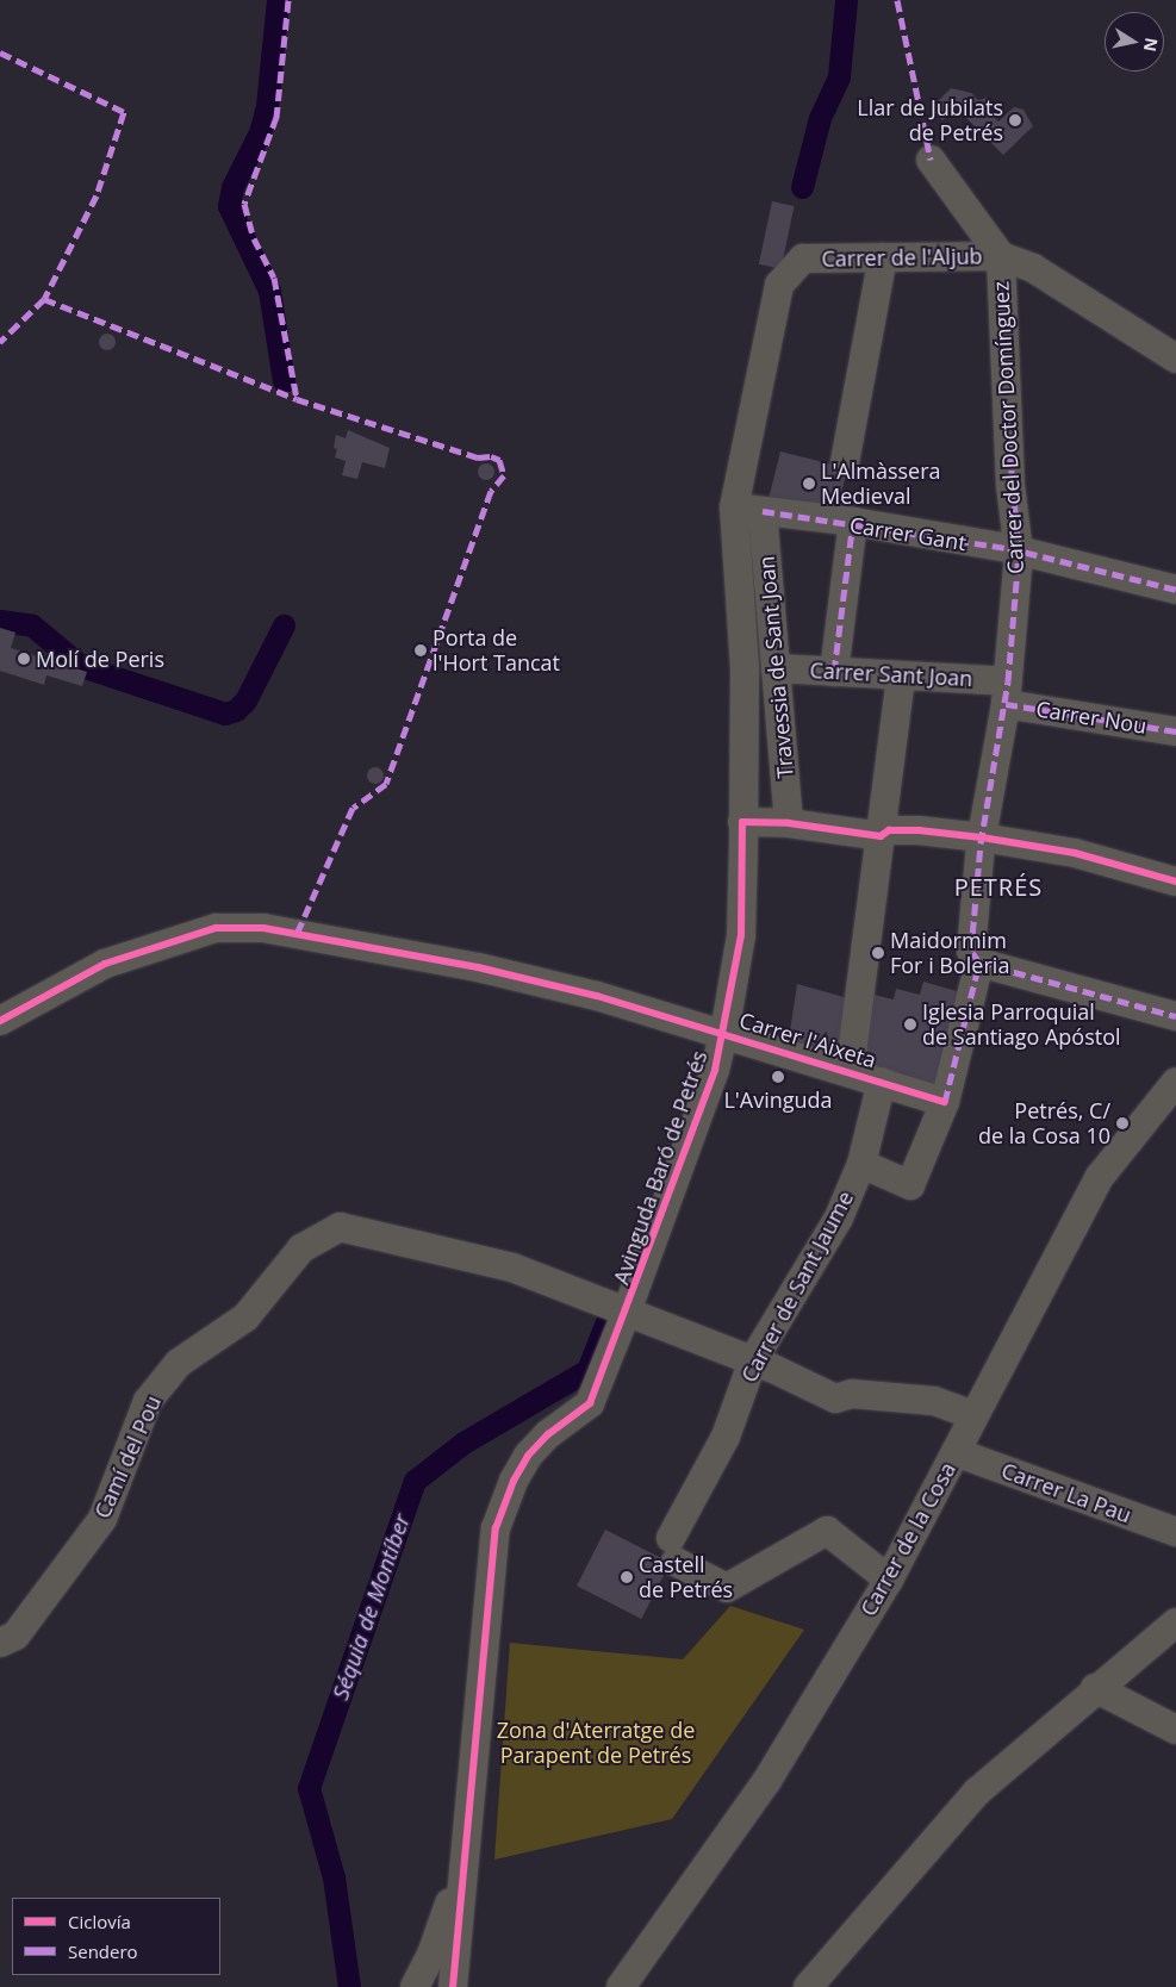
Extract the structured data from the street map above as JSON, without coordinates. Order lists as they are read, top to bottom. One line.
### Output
{"streets":{"street":["Carrer de l'Aljub","Carrer del Doctor Domínguez","Carrer Gant","Travessia de Sant Joan","Carrer Sant Joan","Carrer Nou","Carrer l'Aixeta","Avinguda Baró de Petrés","Carrer de Sant Jaume","Camí del Pou","Carrer La Pau","Carrer de la Cosa"]},"crossings":[["Carrer de l'Aljub","Carrer del Doctor Domínguez"],["Carrer de l'Aljub","Avinguda Baró de Petrés"],["Carrer del Doctor Domínguez","Carrer Gant"],["Carrer del Doctor Domínguez","Carrer Sant Joan"],["Carrer del Doctor Domínguez","Carrer Nou"],["Carrer del Doctor Domínguez","Carrer l'Aixeta"],["Carrer del Doctor Domínguez","Carrer de Sant Jaume"],["Carrer Gant","Travessia de Sant Joan"],["Carrer Gant","Avinguda Baró de Petrés"],["Travessia de Sant Joan","Carrer Sant Joan"],["Carrer Sant Joan","Carrer Nou"],["Carrer l'Aixeta","Avinguda Baró de Petrés"],["Carrer l'Aixeta","Carrer de Sant Jaume"],["Avinguda Baró de Petrés","Camí del Pou"],["Carrer de Sant Jaume","Camí del Pou"],["Carrer de Sant Jaume","Carrer de la Cosa"],["Camí del Pou","Carrer de la Cosa"],["Carrer La Pau","Carrer de la Cosa"]],"districts":["PETRÉS"],"water":["Séquia de Montíber"],"parks":["Zona d'Aterratge de Parapent de Petrés"],"places":["Llar de Jubilats de Petrés","L'Almàssera Medieval","Porta de l'Hort Tancat","Molí de Peris","Maidormim For i Boleria","Iglesia Parroquial de Santiago Apóstol","L'Avinguda","Petrés, C/ de la Cosa 10","Castell de Petrés"],"legend":["Ciclovía","Sendero"],"north":"right"}
